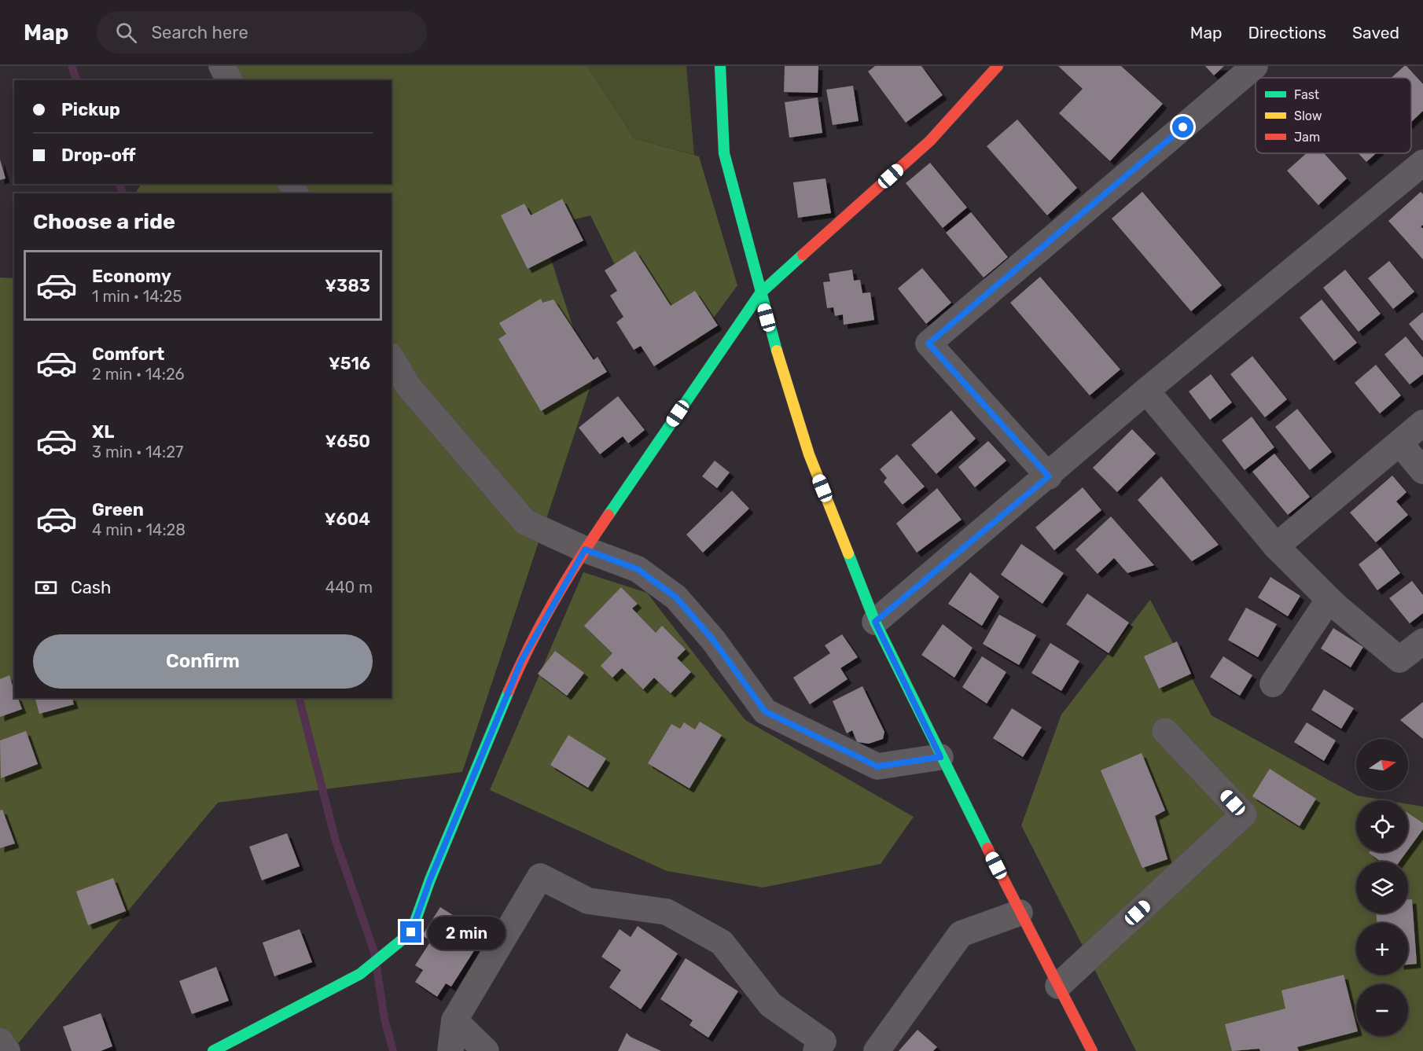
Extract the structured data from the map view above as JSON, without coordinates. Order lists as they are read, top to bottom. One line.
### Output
{"legend":["Fast","Slow","Jam"],"north":"right","page":{"header":"Map","search":"Search here","nav":["Map","Directions","Saved"],"banner":["Pickup","Drop-off"],"heading":"Choose a ride","list":[{"name":"Economy","note":"1 min · 14:25","value":"¥383"},{"name":"Comfort","note":"2 min · 14:26","value":"¥516"},{"name":"XL","note":"3 min · 14:27","value":"¥650"},{"name":"Green","note":"4 min · 14:28","value":"¥604"}],"pay":["Cash","440 m"],"buttons":"Confirm","map_buttons":["+","−"],"bubble":"2 min"}}
